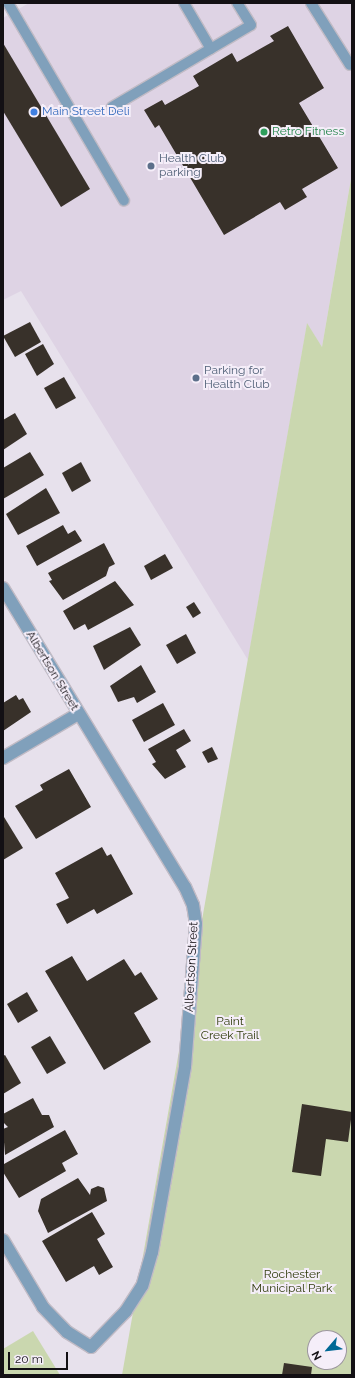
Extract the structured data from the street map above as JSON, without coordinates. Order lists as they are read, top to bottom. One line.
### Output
{"streets":{"street":["Albertson Street"]},"parks":["Paint Creek Trail","Rochester Municipal Park"],"places":["Main Street Deli","Retro Fitness","Health Club parking","Parking for Health Club"],"scale_bar":"20 m","north":"bottom left"}
